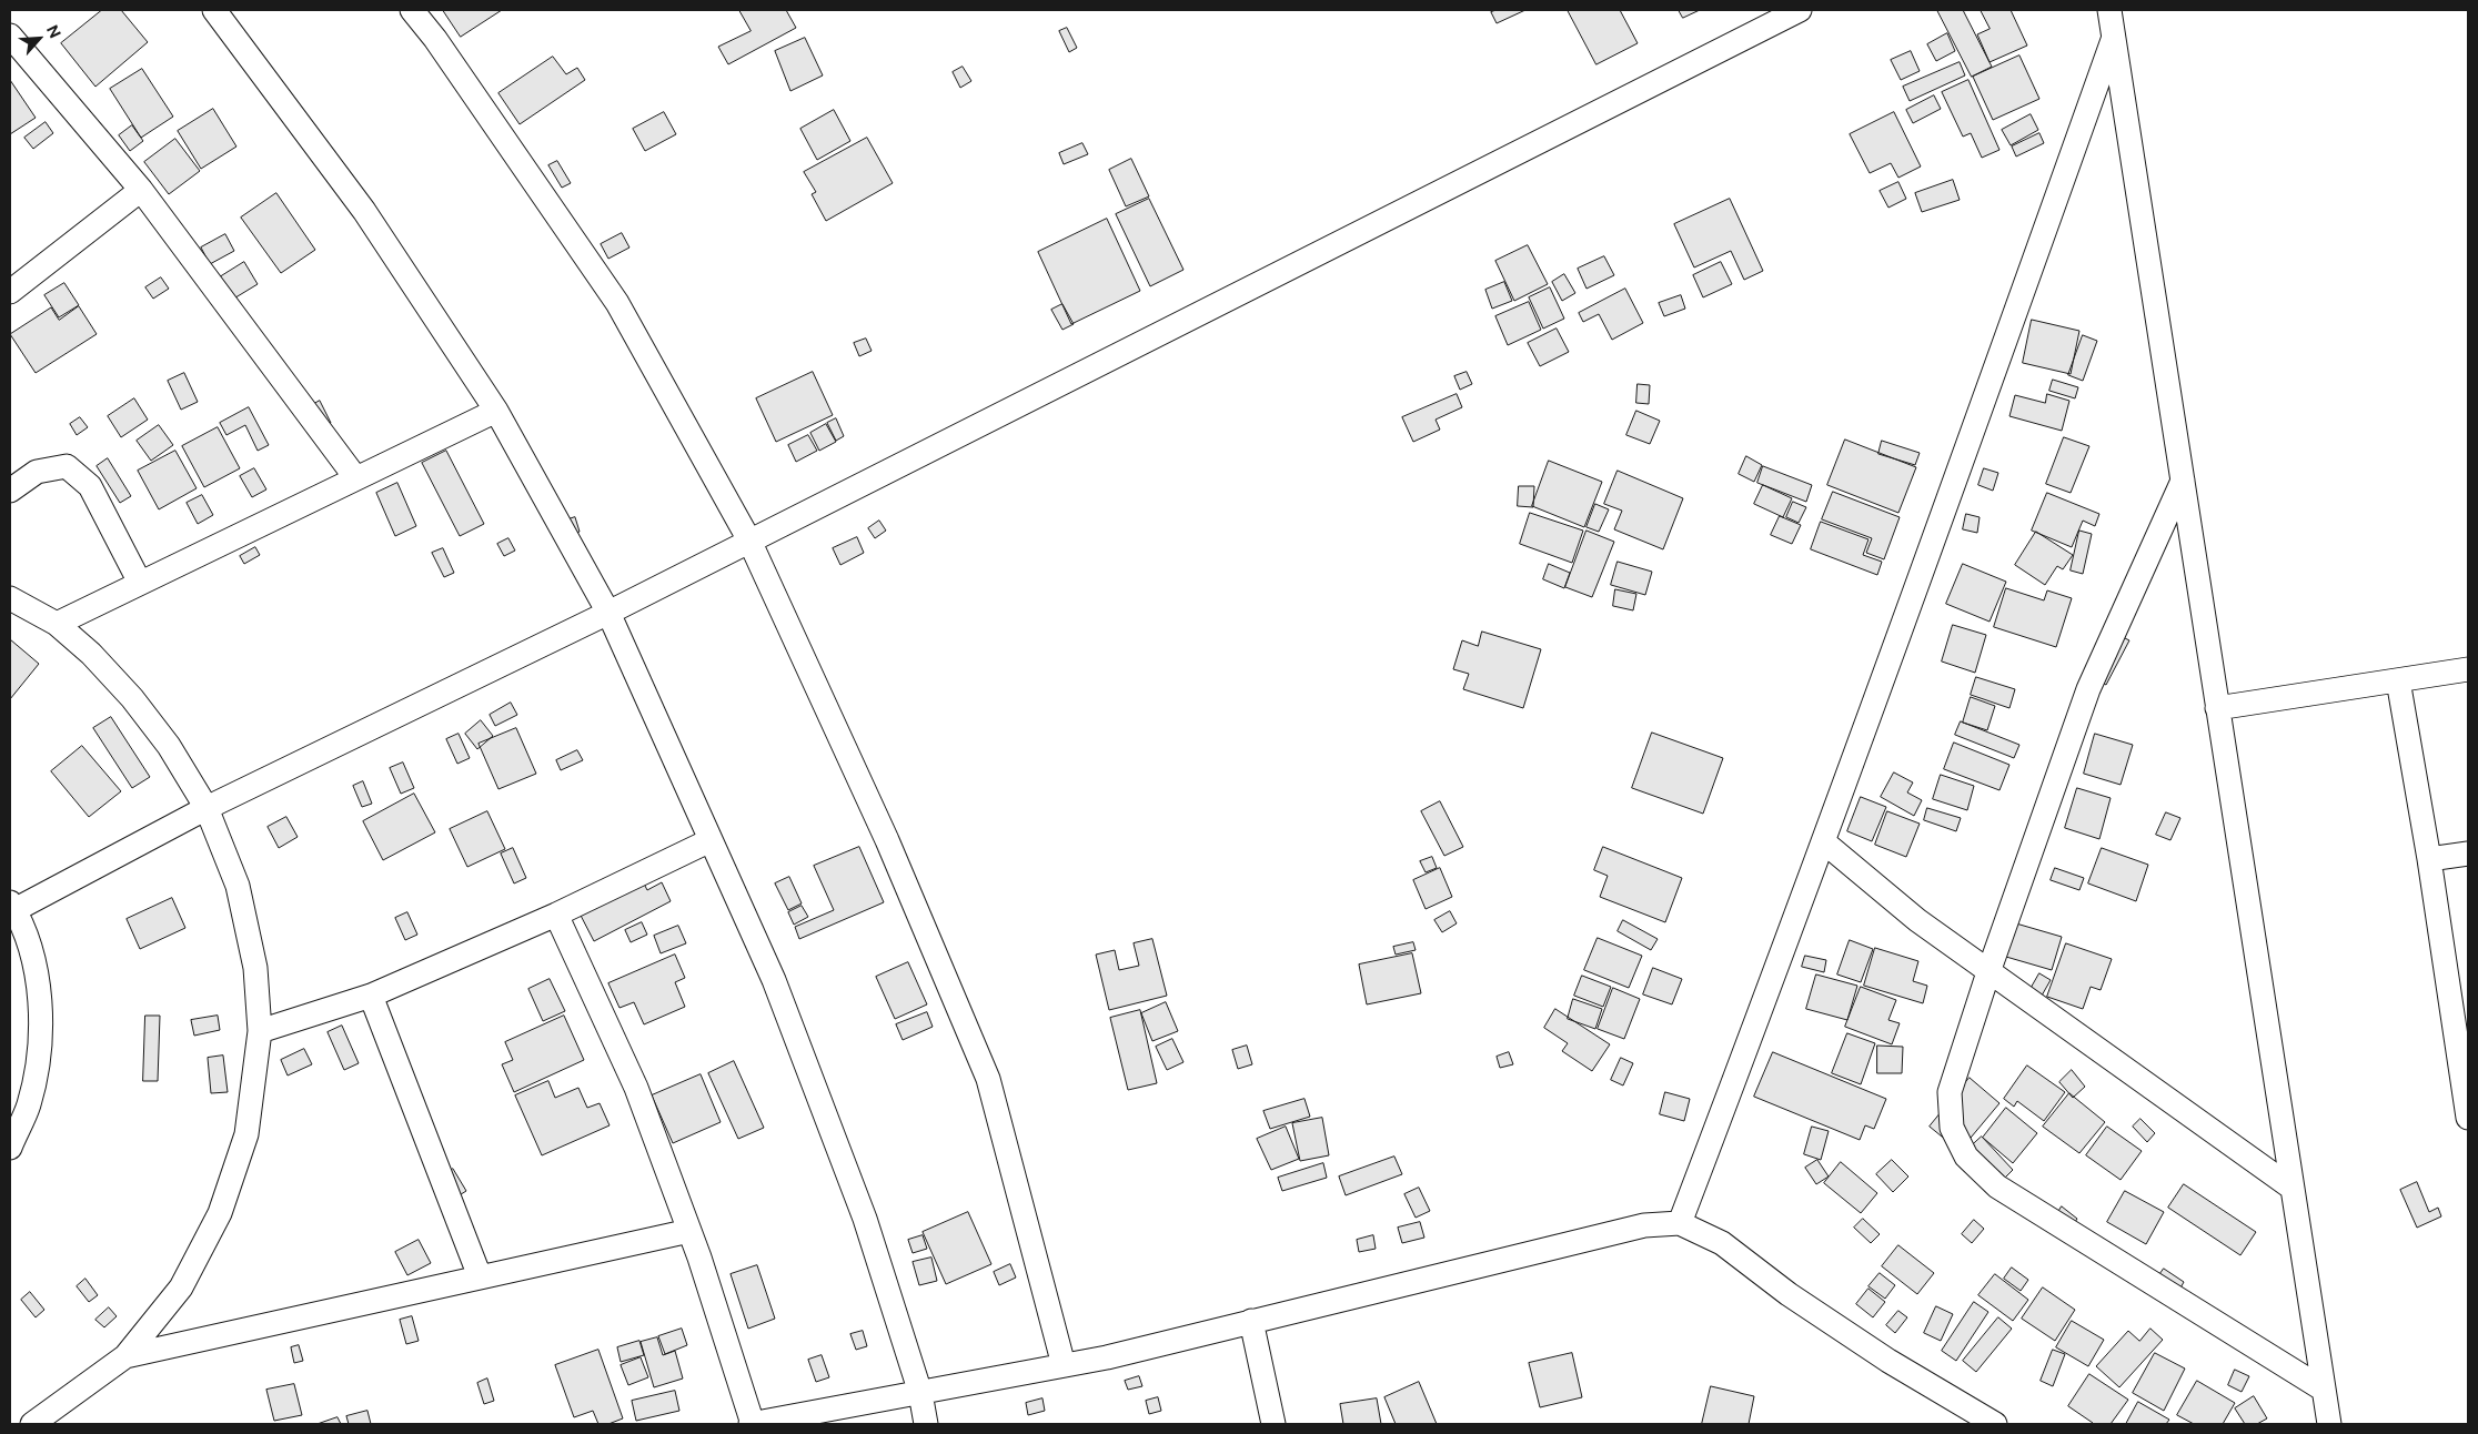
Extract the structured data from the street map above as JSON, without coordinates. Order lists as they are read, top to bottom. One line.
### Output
{"north":"top right"}
